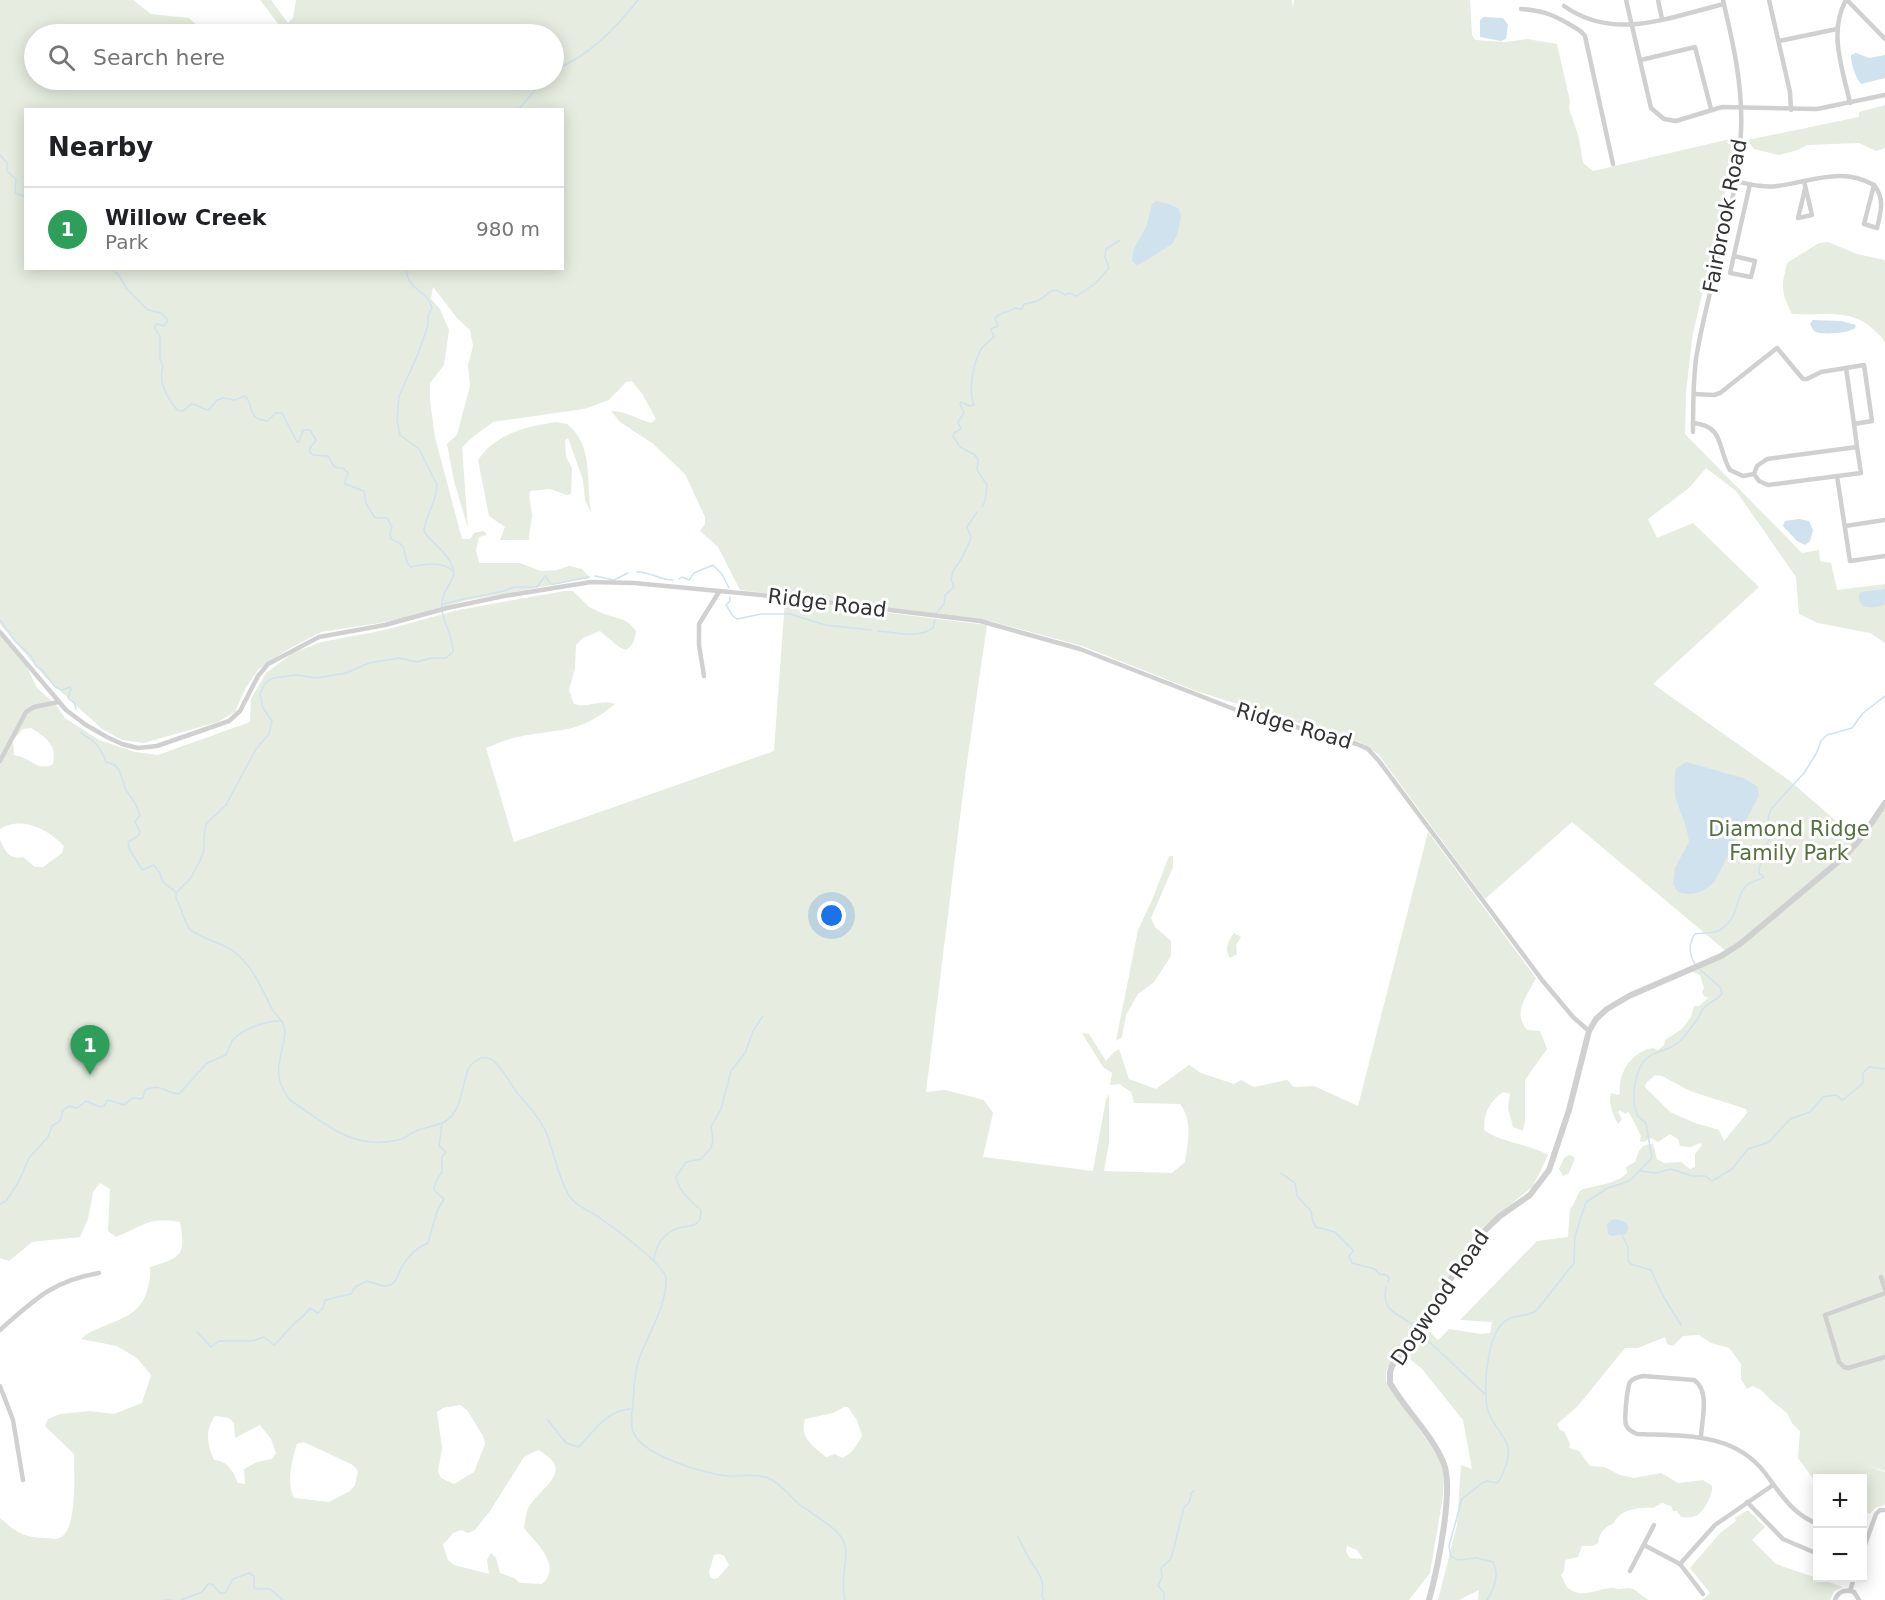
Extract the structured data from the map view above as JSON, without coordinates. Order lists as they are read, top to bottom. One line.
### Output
{"streets":{"street":["Fairbrook Road","Ridge Road","Dogwood Road"]},"crossings":[["Ridge Road","Dogwood Road"]],"parks":["Diamond Ridge Family Park"],"page":{"search":"Search here","heading":"Nearby","list":[{"mark":"1","name":"Willow Creek","note":"Park","value":"980 m"}],"pins":"1","map_buttons":["+","−"]}}
